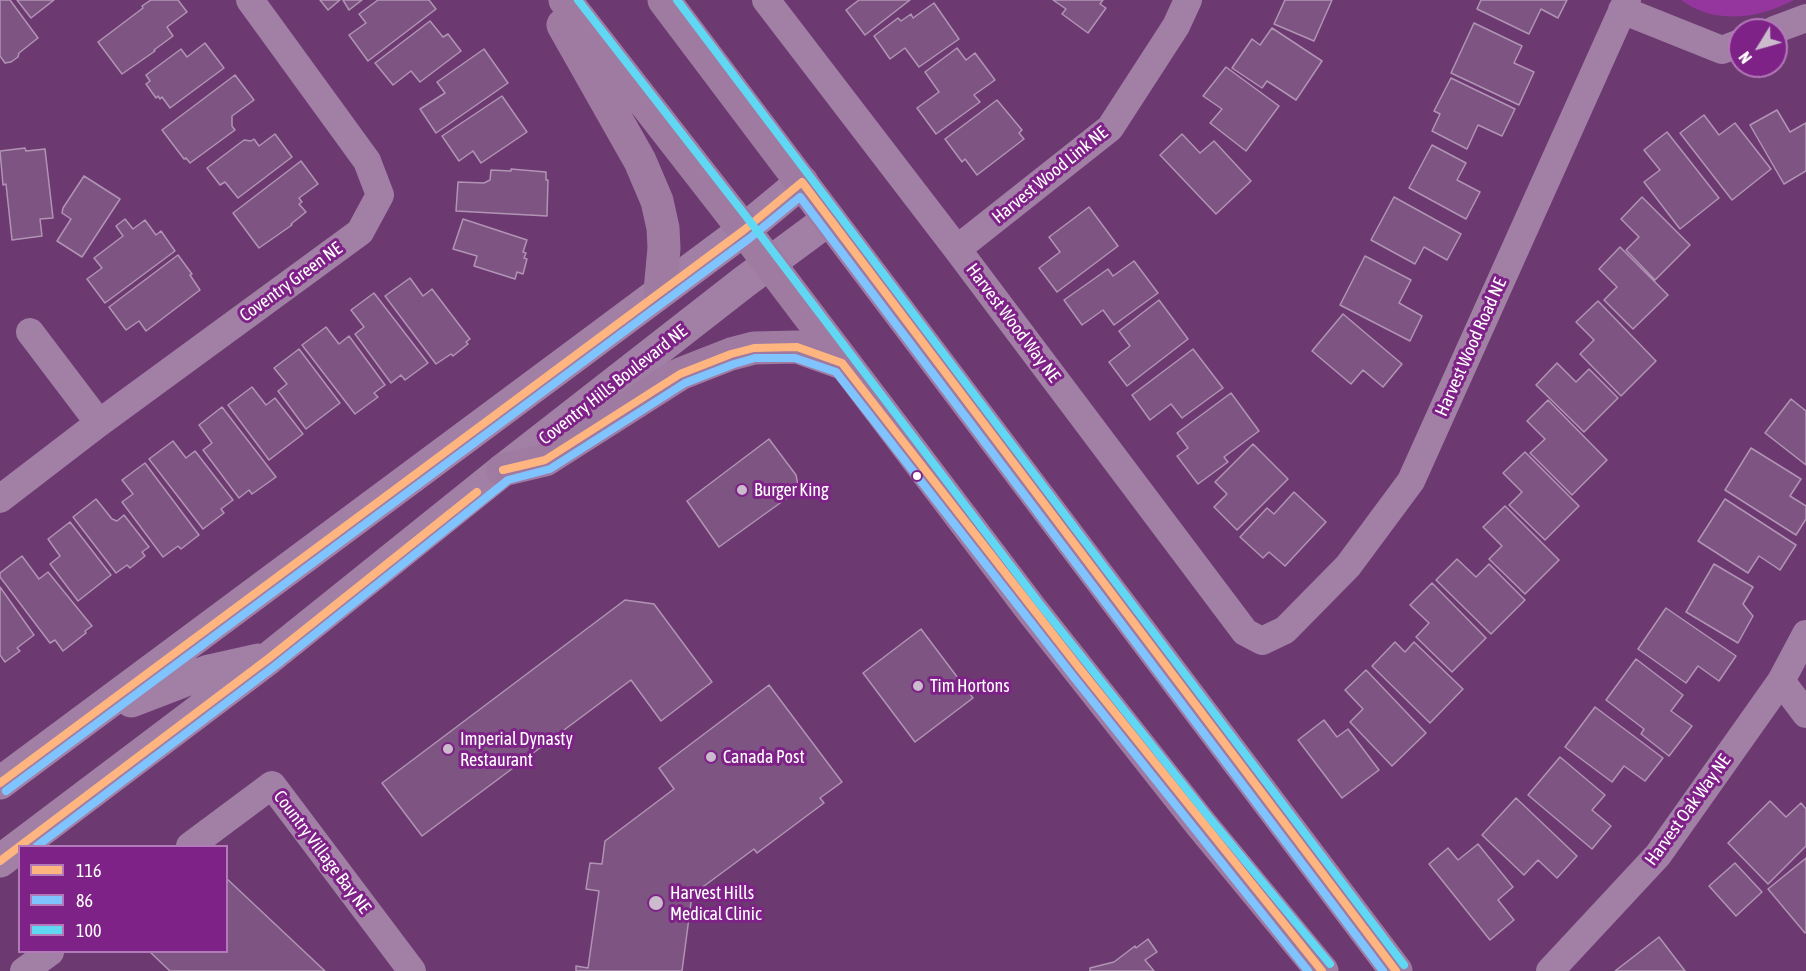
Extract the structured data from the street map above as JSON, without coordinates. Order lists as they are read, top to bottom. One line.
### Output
{"streets":{"street":["Harvest Wood Link NE","Coventry Green NE","Harvest Wood Way NE","Harvest Wood Road NE","Coventry Hills Boulevard NE","Harvest Oak Way NE","Country Village Bay NE"]},"crossings":[["Harvest Wood Link NE","Harvest Wood Way NE"],["Harvest Wood Way NE","Harvest Wood Road NE"]],"places":["Burger King","Tim Hortons","Imperial Dynasty Restaurant","Canada Post","Harvest Hills Medical Clinic"],"lines":["transit line 100","transit line 116","transit line 86"],"legend":["116","86","100"],"north":"bottom left"}
